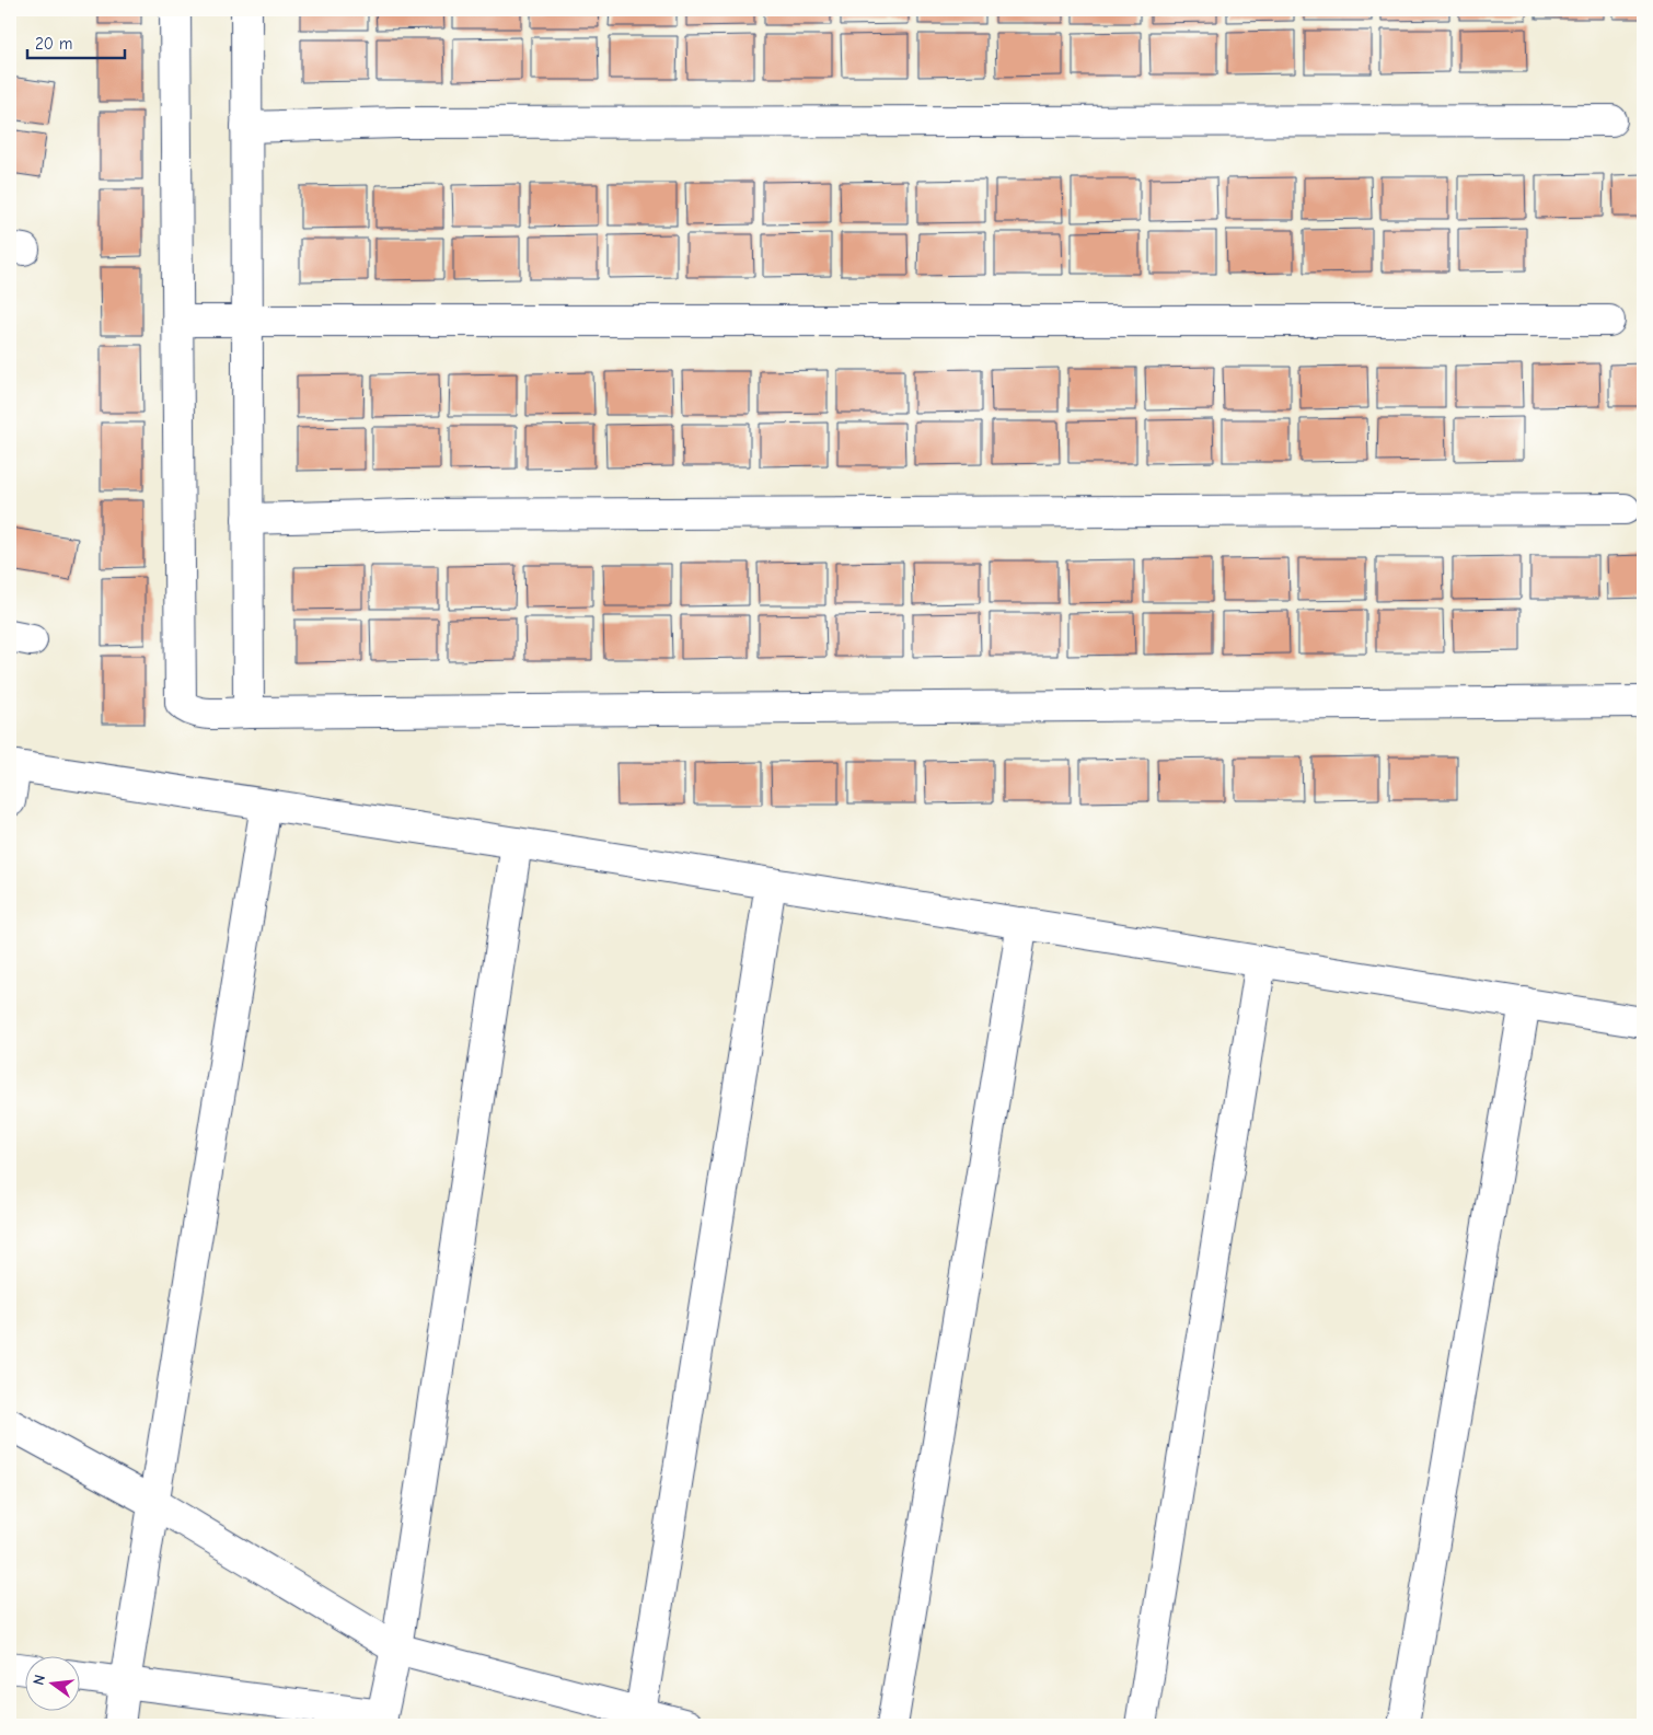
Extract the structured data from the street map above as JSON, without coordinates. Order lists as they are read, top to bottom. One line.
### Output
{"scale_bar":"20 m","north":"left"}
